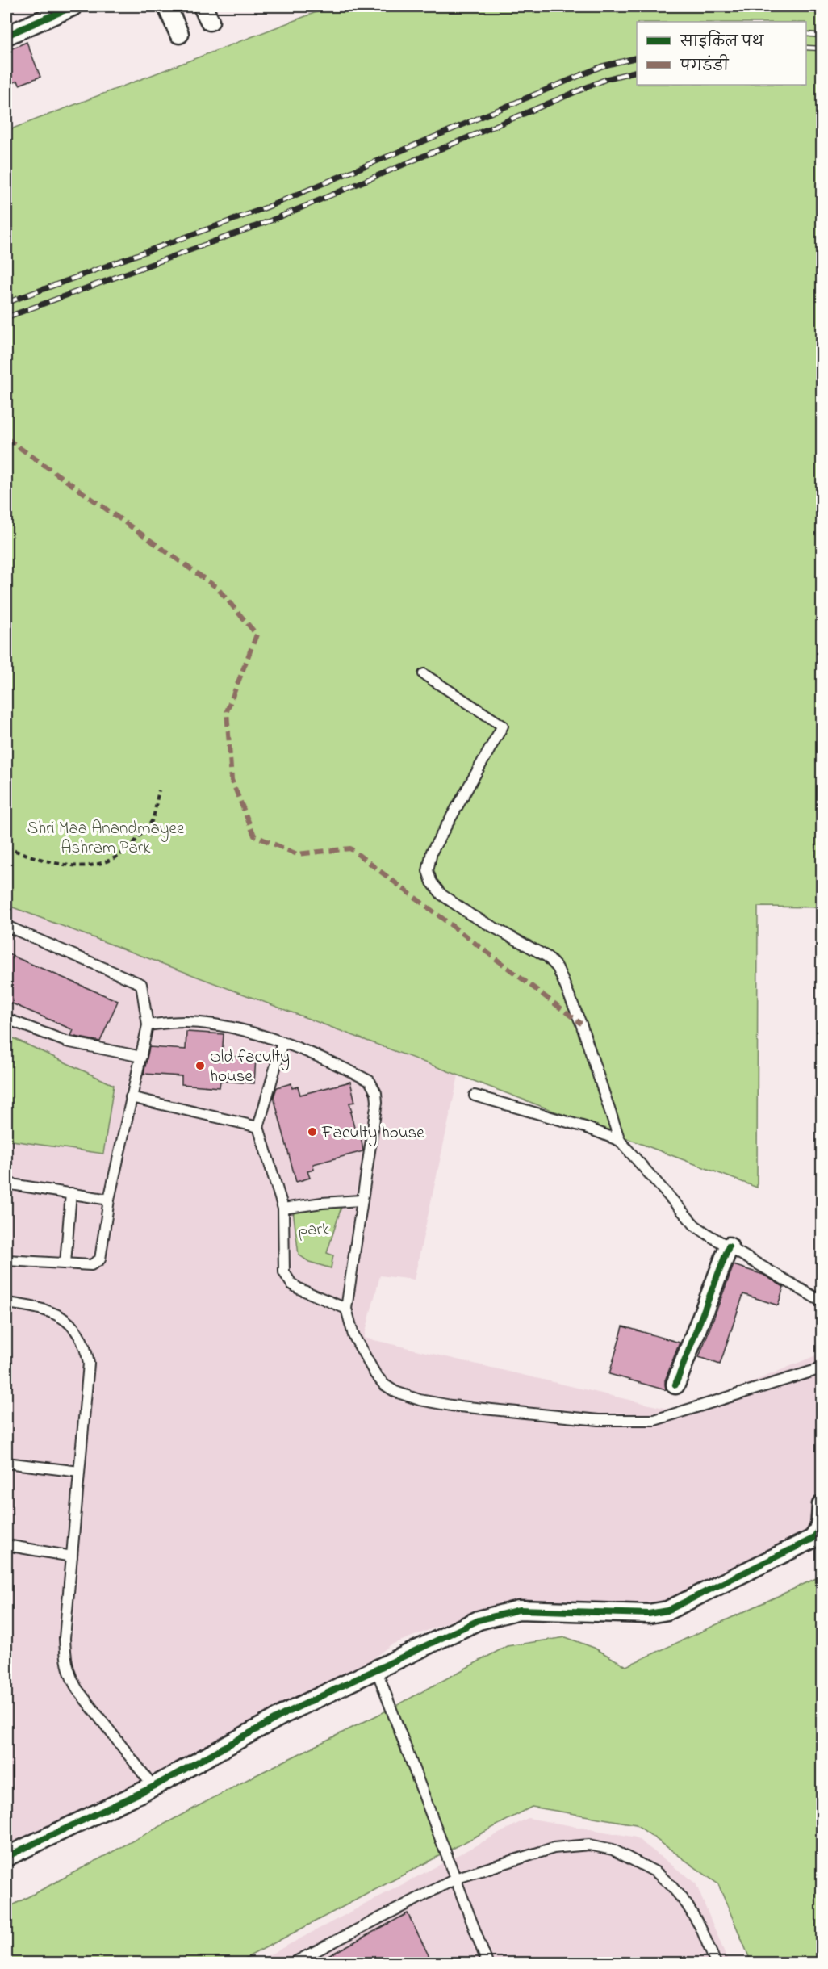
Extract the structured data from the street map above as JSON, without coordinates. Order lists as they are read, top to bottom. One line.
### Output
{"parks":["Shri Maa Anandmayee Ashram Park","park"],"places":["Old faculty house","Faculty house"],"legend":["साइकिल पथ","पगडंडी"]}
